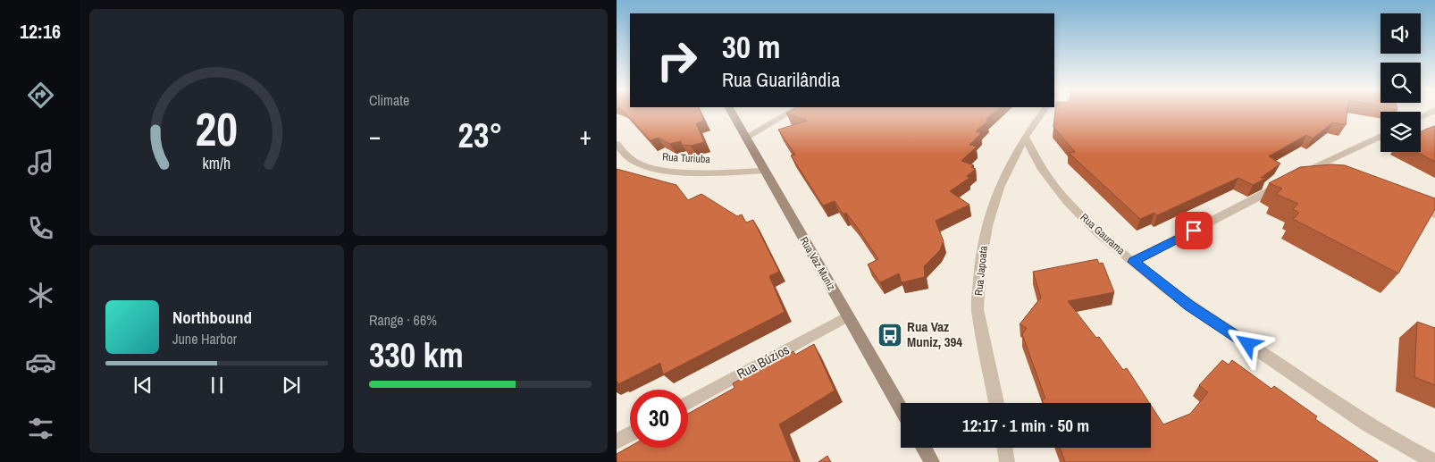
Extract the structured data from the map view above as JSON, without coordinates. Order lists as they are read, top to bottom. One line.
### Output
{"streets":{"street":["Rua Turiuba","Rua Gaurama","Rua Vaz Muniz","Rua Japoata","Rua Búzios"]},"crossings":[["Rua Turiuba","Rua Vaz Muniz"],["Rua Gaurama","Rua Japoata"],["Rua Vaz Muniz","Rua Búzios"]],"places":{"bus stop":["Rua Vaz Muniz, 394"]},"page":{"tabs":"12:16","tile":["Climate",["Range · 66%","330 km"]],"turn":["30 m","Rua Guarilândia"],"heat":["−","23°","+"],"song":["Northbound","June Harbor"],"limit":"30","trip":"12:17 · 1 min · 50 m","gauge":["20","km/h"]}}
